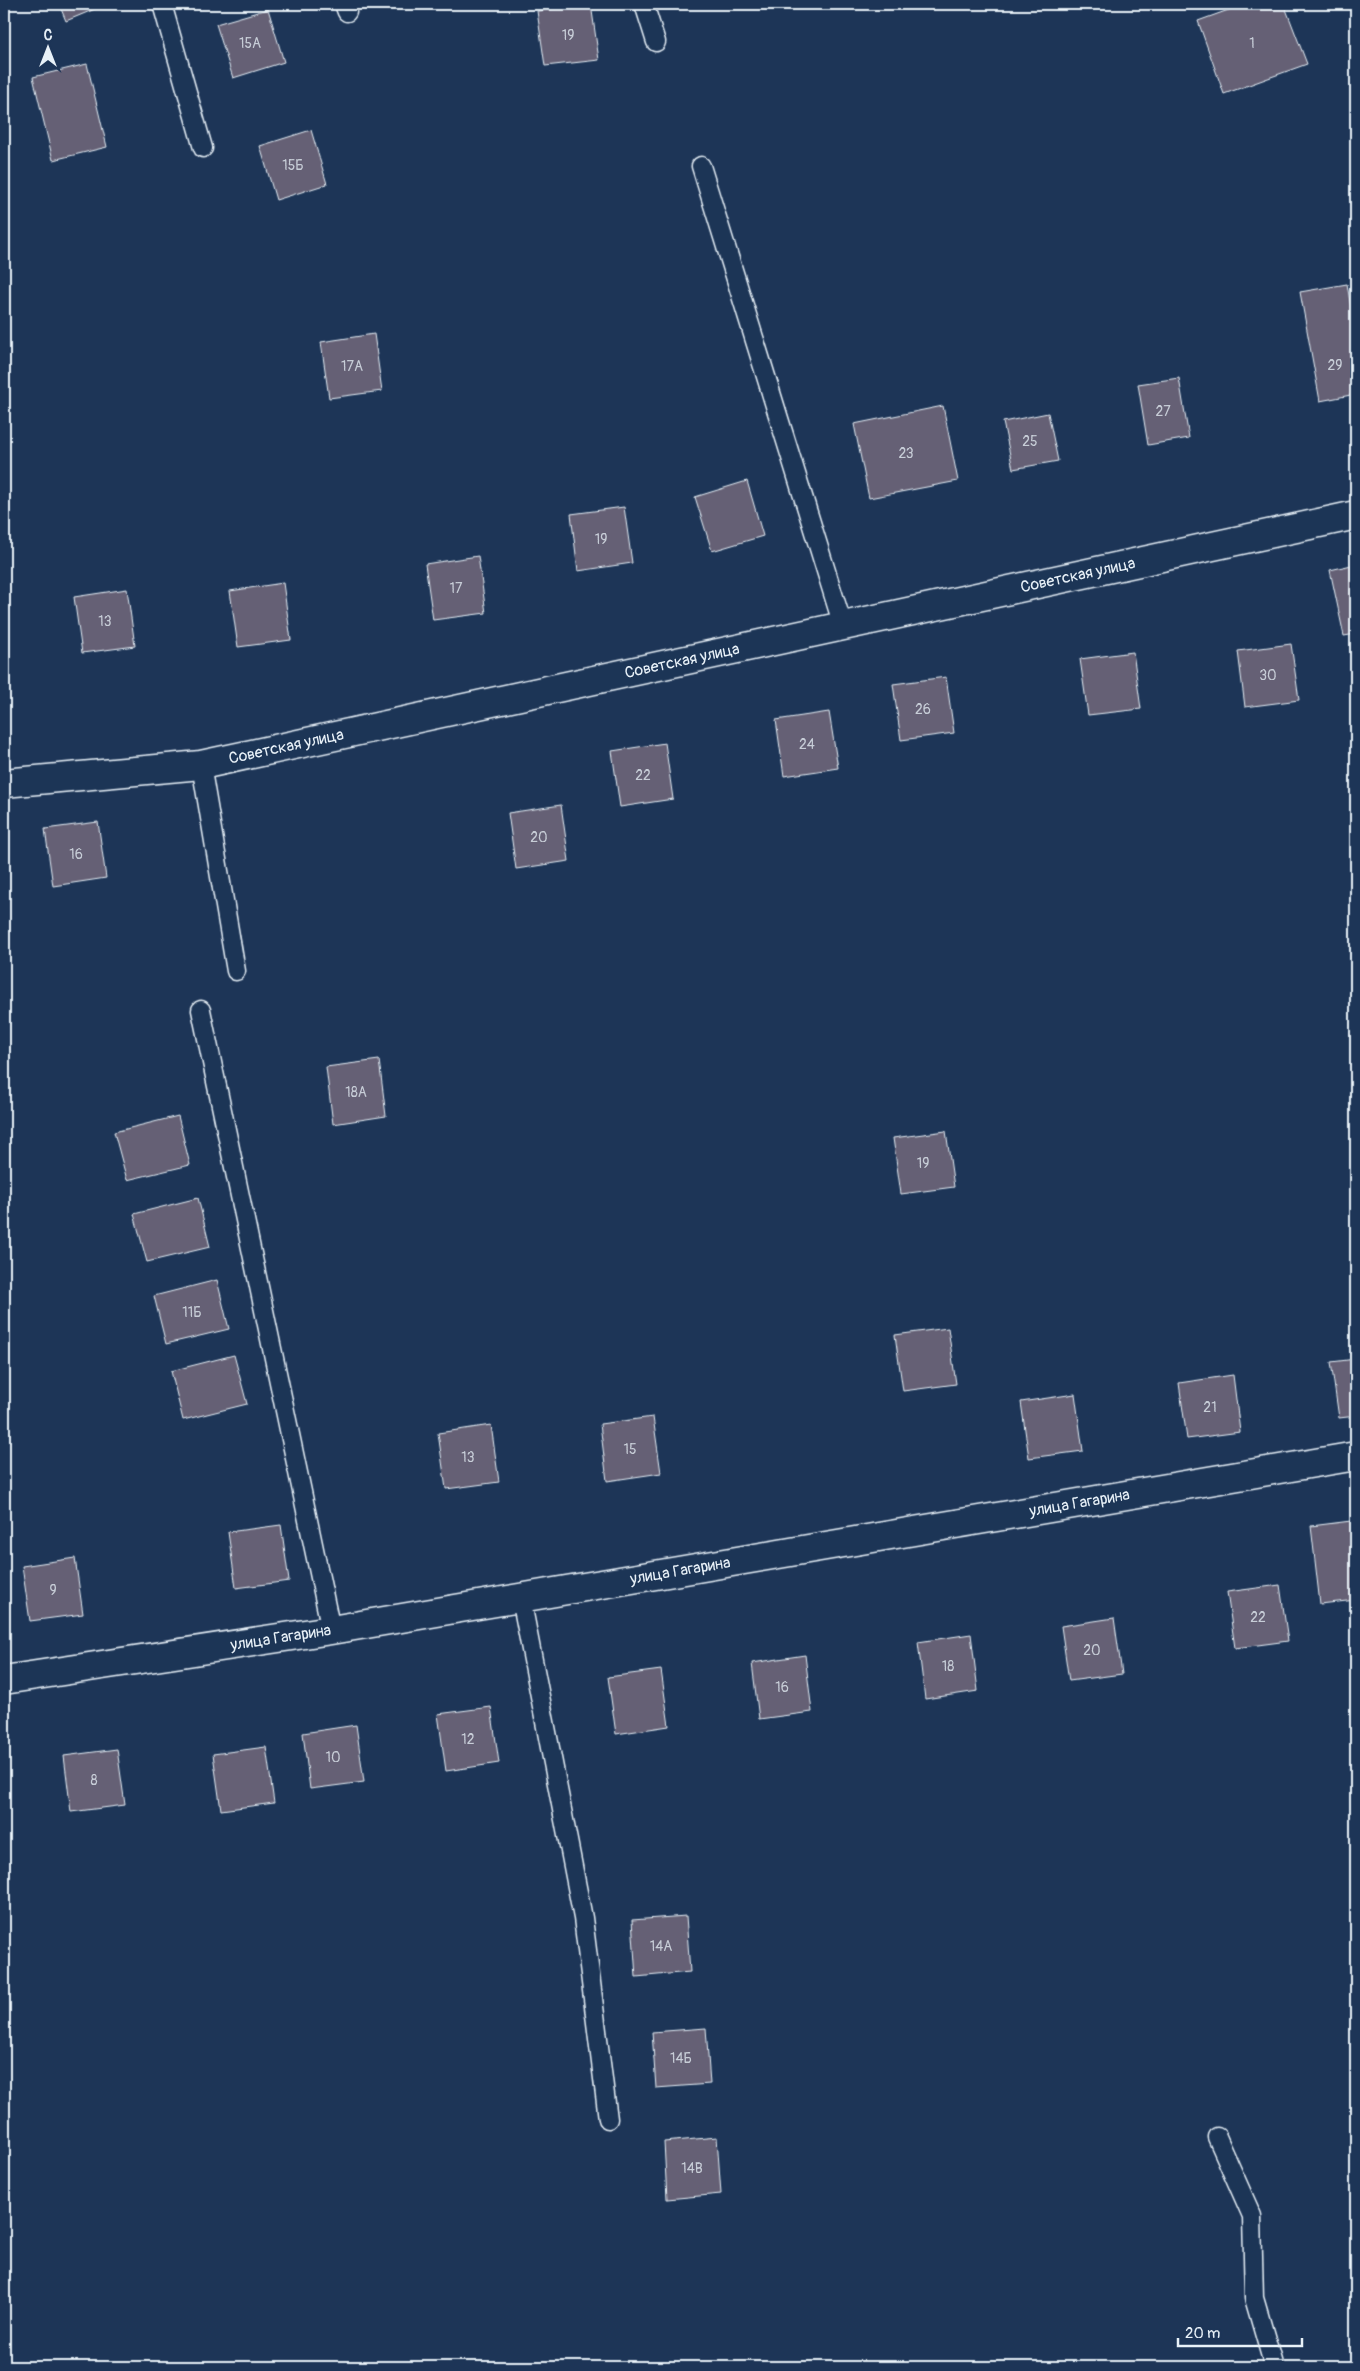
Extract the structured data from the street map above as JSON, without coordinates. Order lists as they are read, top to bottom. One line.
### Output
{"streets":{"street":["Советская улица","улица Гагарина"]},"house_numbers":["19","15А","1","15Б","29","17А","27","25","23","19","17","13","30","26","24","22","20","16","18А","19","11Б","21","15","13","9","22","20","18","16","12","10","8","14А","14Б","14В"],"scale_bar":"20 m","north":"top"}
